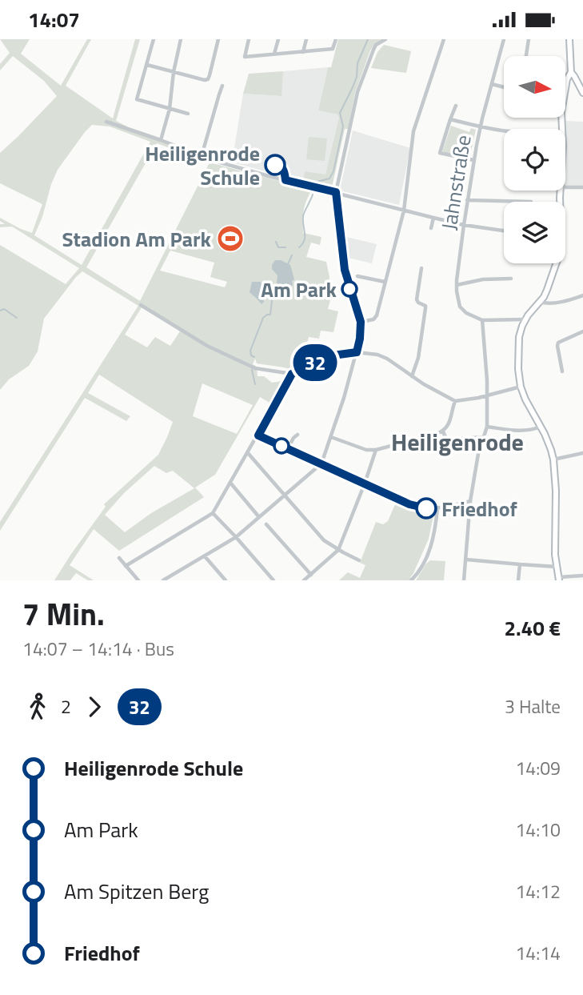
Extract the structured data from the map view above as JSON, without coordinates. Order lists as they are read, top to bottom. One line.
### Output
{"streets":{"street":["Jahnstraße"]},"districts":["Heiligenrode"],"places":{"other":["Heiligenrode Schule","Am Park","Friedhof"],"sports":["Stadion Am Park"]},"lines":["bus line 32"],"north":"right","page":{"status":"14:07","on_map":"32","heading":["7 Min.","14:07 – 14:14 · Bus","2.40 €"],"legs":["2","32","3 Halte"],"list":[{"name":"Heiligenrode Schule","value":"14:09"},{"name":"Am Park","value":"14:10"},{"name":"Am Spitzen Berg","value":"14:12"},{"name":"Friedhof","value":"14:14"}]}}
